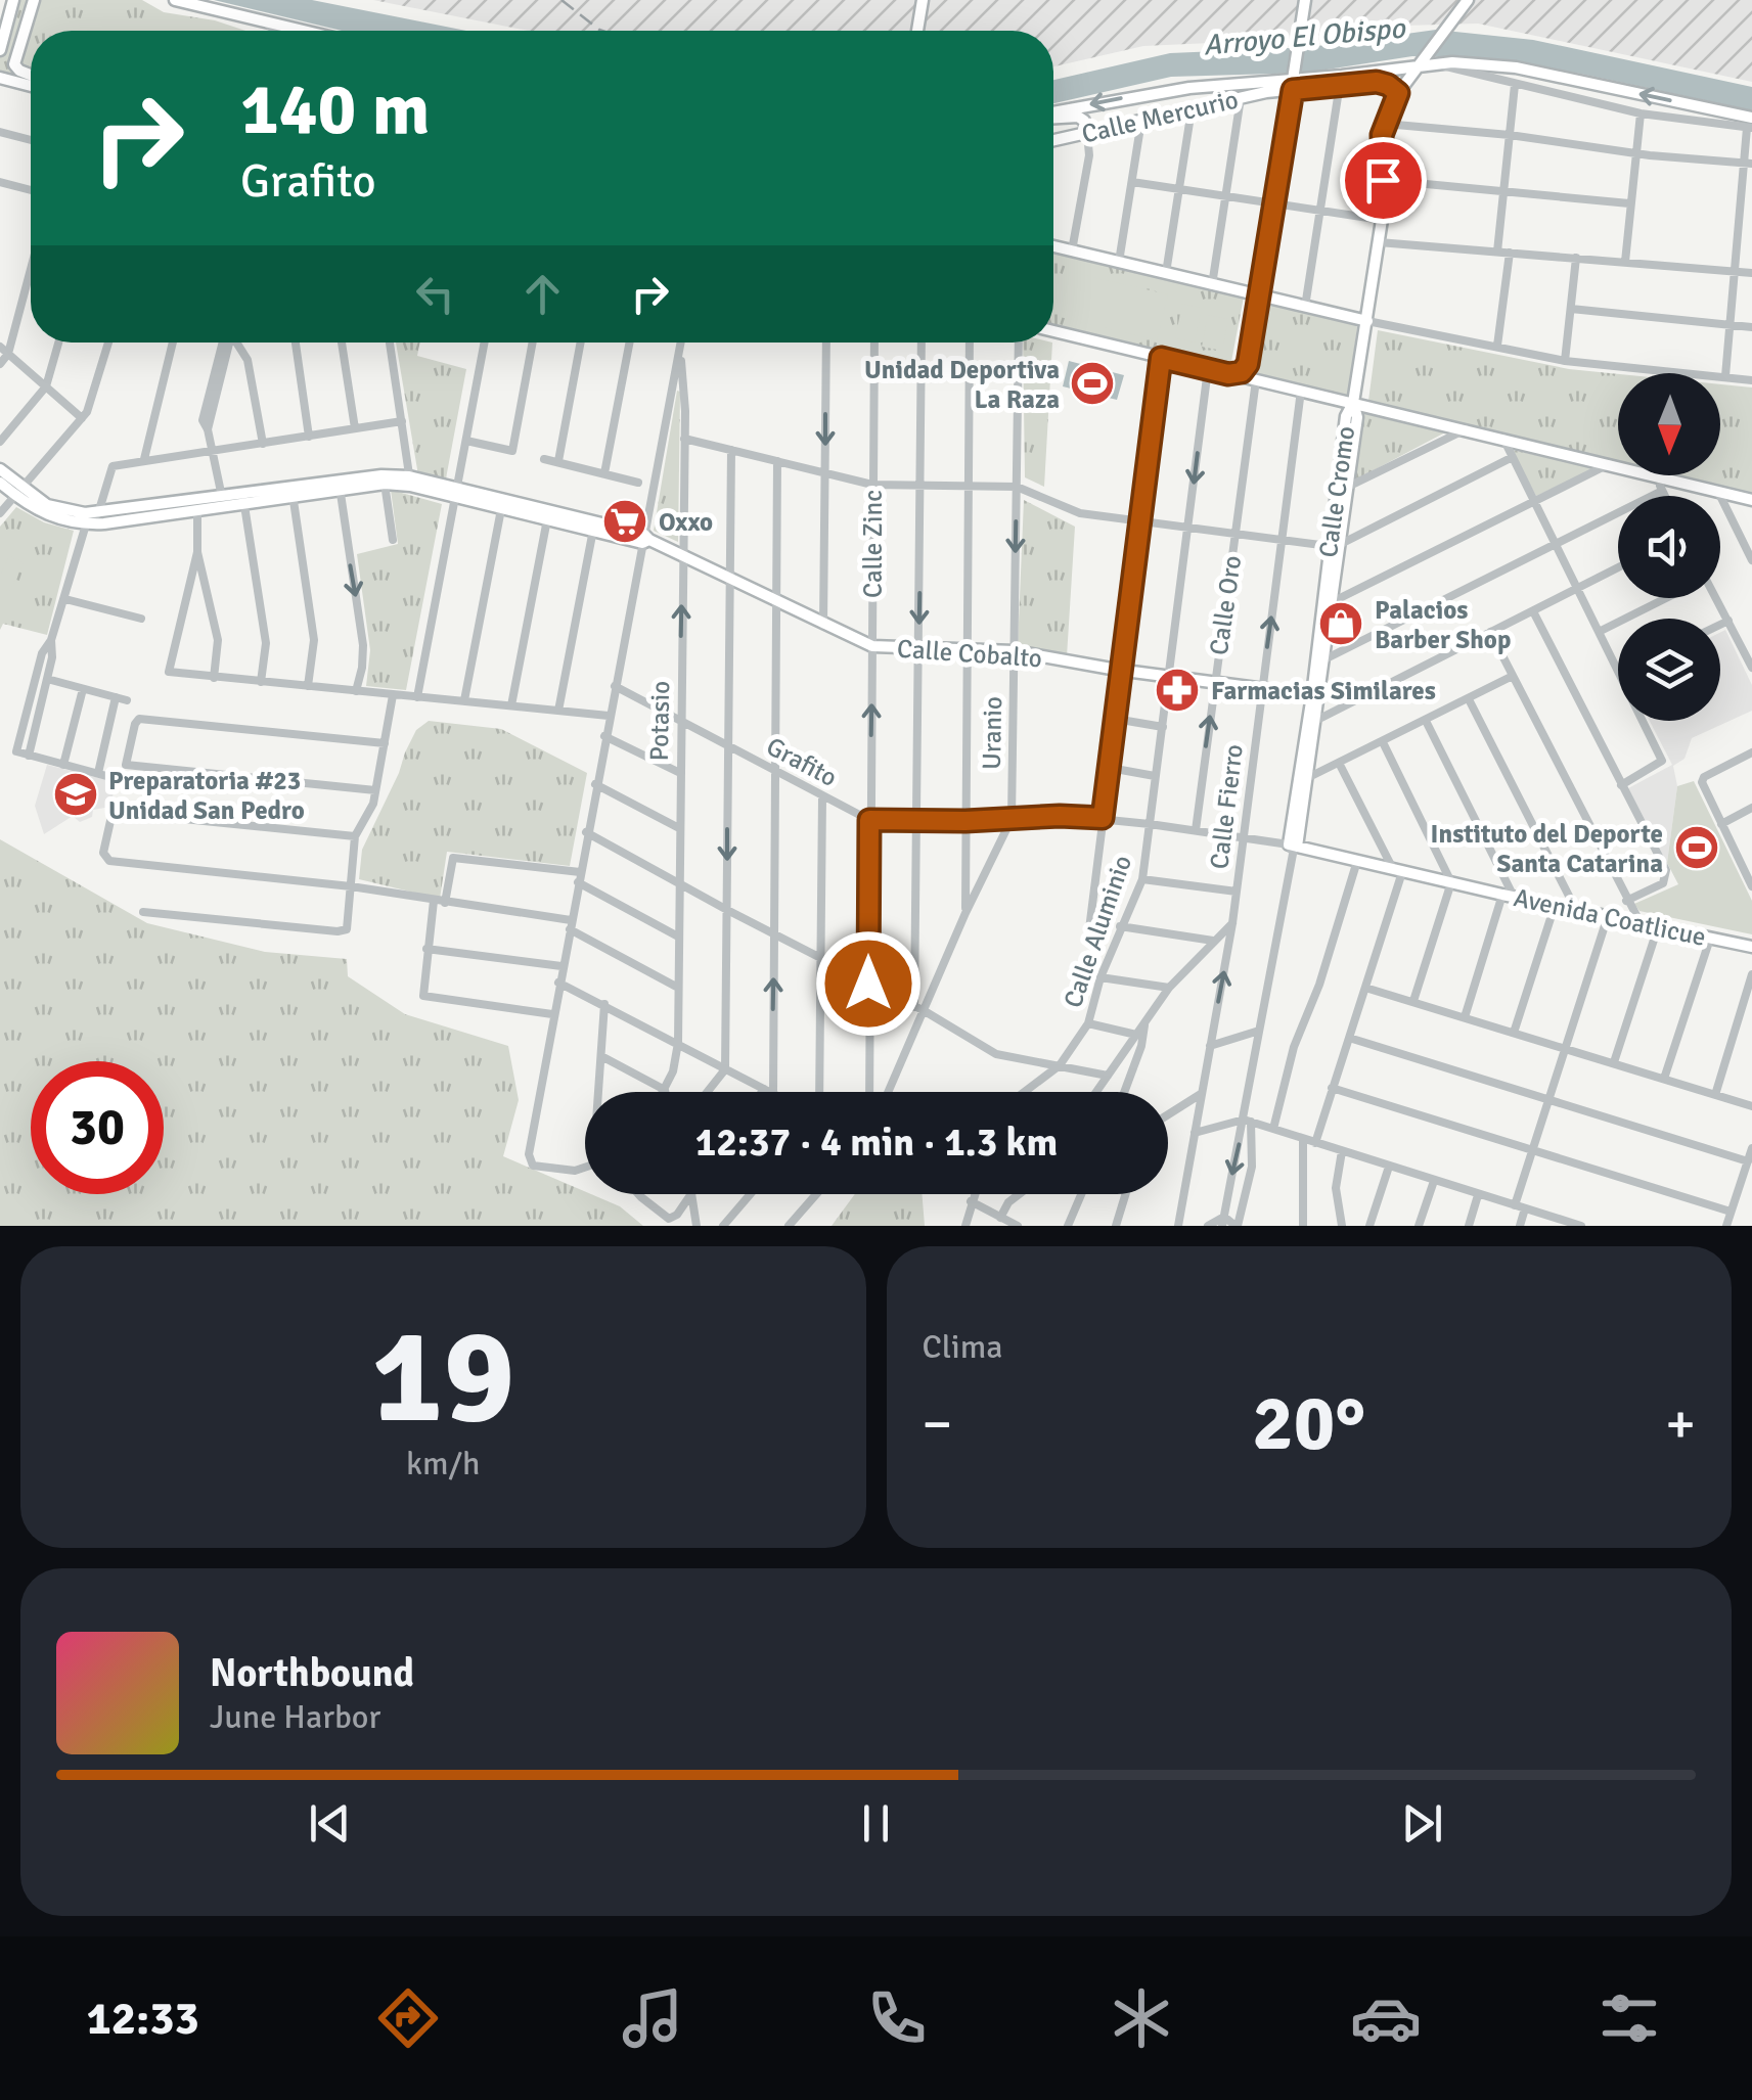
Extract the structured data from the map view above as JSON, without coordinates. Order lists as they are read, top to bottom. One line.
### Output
{"streets":{"street":["Calle Mercurio","Calle Cromo","Calle Zinc","Calle Oro","Calle Cobalto","Potasio","Uranio","Grafito","Calle Fierro","Avenida Coatlicue","Calle Aluminio"]},"crossings":[["Calle Cromo","Calle Cobalto"],["Calle Cromo","Grafito"],["Calle Cromo","Avenida Coatlicue"],["Calle Zinc","Calle Cobalto"],["Calle Zinc","Grafito"],["Calle Oro","Calle Cobalto"],["Calle Oro","Grafito"],["Calle Cobalto","Potasio"],["Calle Cobalto","Uranio"],["Calle Cobalto","Calle Fierro"],["Calle Cobalto","Calle Aluminio"],["Potasio","Grafito"],["Uranio","Grafito"],["Grafito","Calle Fierro"],["Grafito","Avenida Coatlicue"],["Grafito","Calle Aluminio"]],"water":["Arroyo El Obispo"],"places":{"sports":["Unidad Deportiva La Raza","Instituto del Deporte Santa Catarina"],"supermarket":["Oxxo"],"shop":["Palacios Barber Shop"],"pharmacy":["Farmacias Similares"],"school or university":["Preparatoria #23 Unidad San Pedro"]},"north":"bottom","page":{"turn":["140 m","Grafito"],"limit":"30","trip":"12:37 · 4 min · 1.3 km","tile":[["19","km/h"],"Clima"],"heat":["−","20°","+"],"song":["Northbound","June Harbor"],"tabs":"12:33"}}
